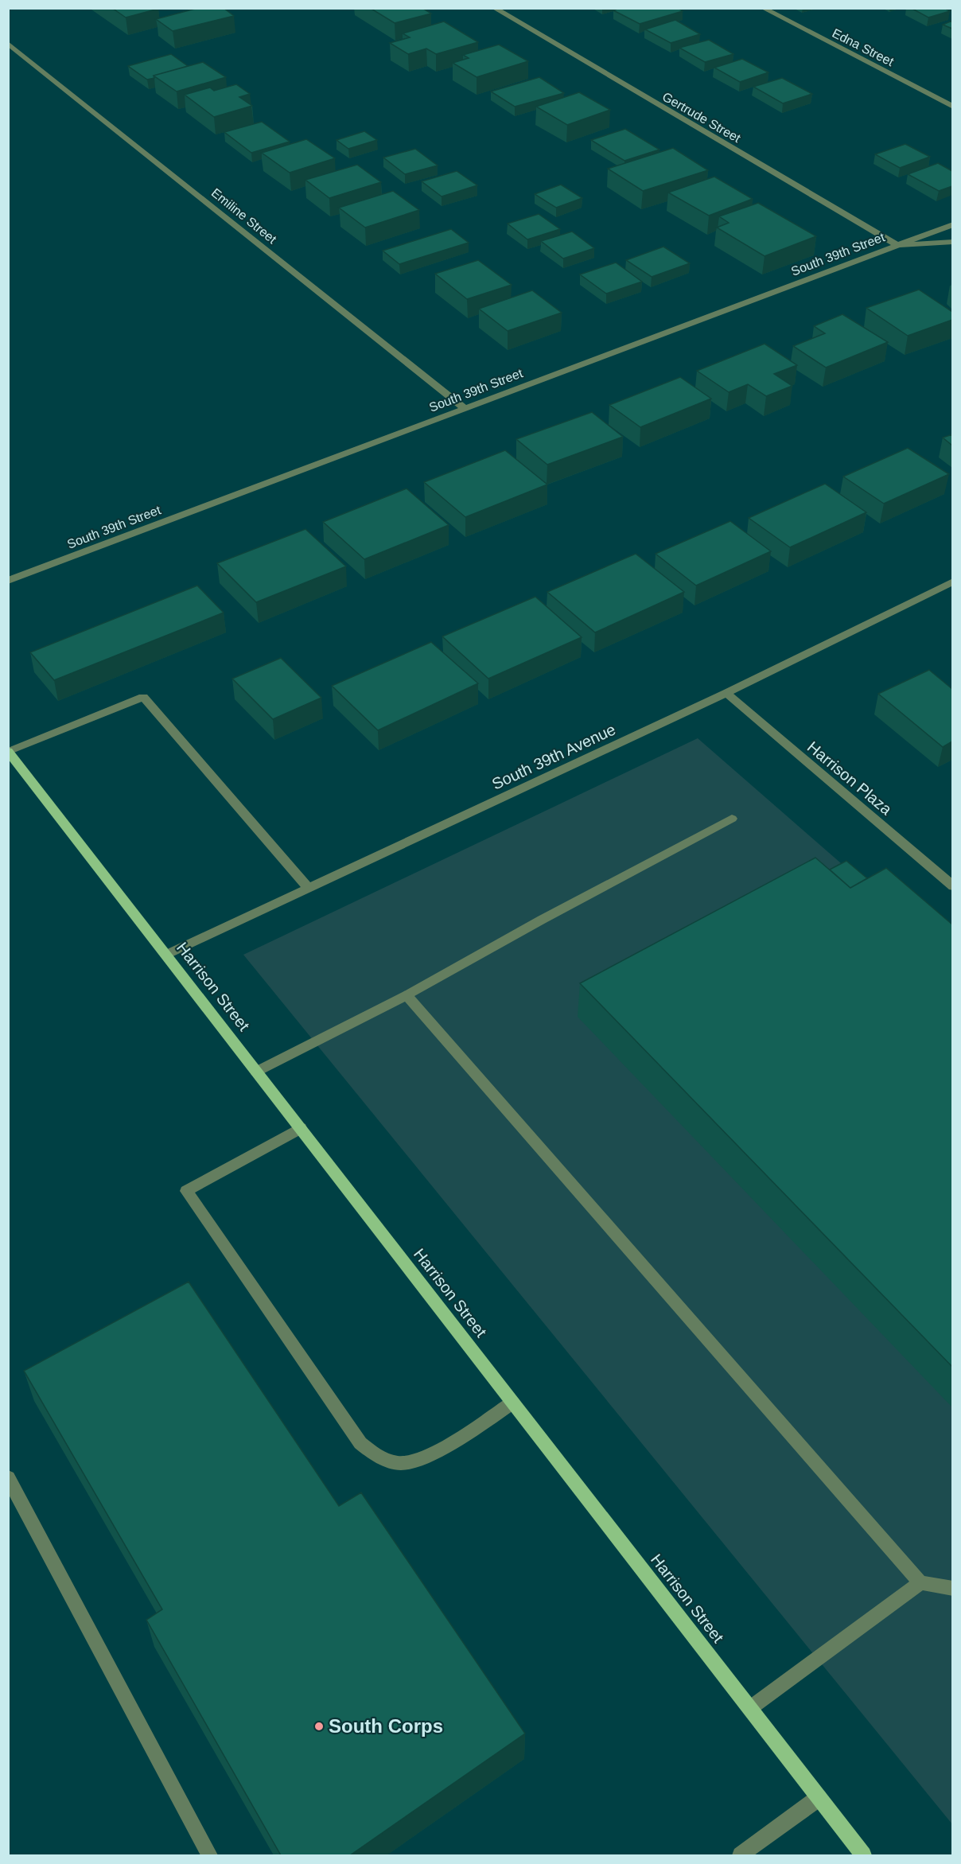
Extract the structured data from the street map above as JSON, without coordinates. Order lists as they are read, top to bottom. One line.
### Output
{"streets":{"main road":["Harrison Street"],"street":["Edna Street","Gertrude Street","Emiline Street","South 39th Street","South 39th Avenue","Harrison Plaza"]},"crossings":[["Gertrude Street","South 39th Street"],["Emiline Street","South 39th Street"],["South 39th Avenue","Harrison Plaza"],["South 39th Avenue","Harrison Street"]],"places":["South Corps"]}
